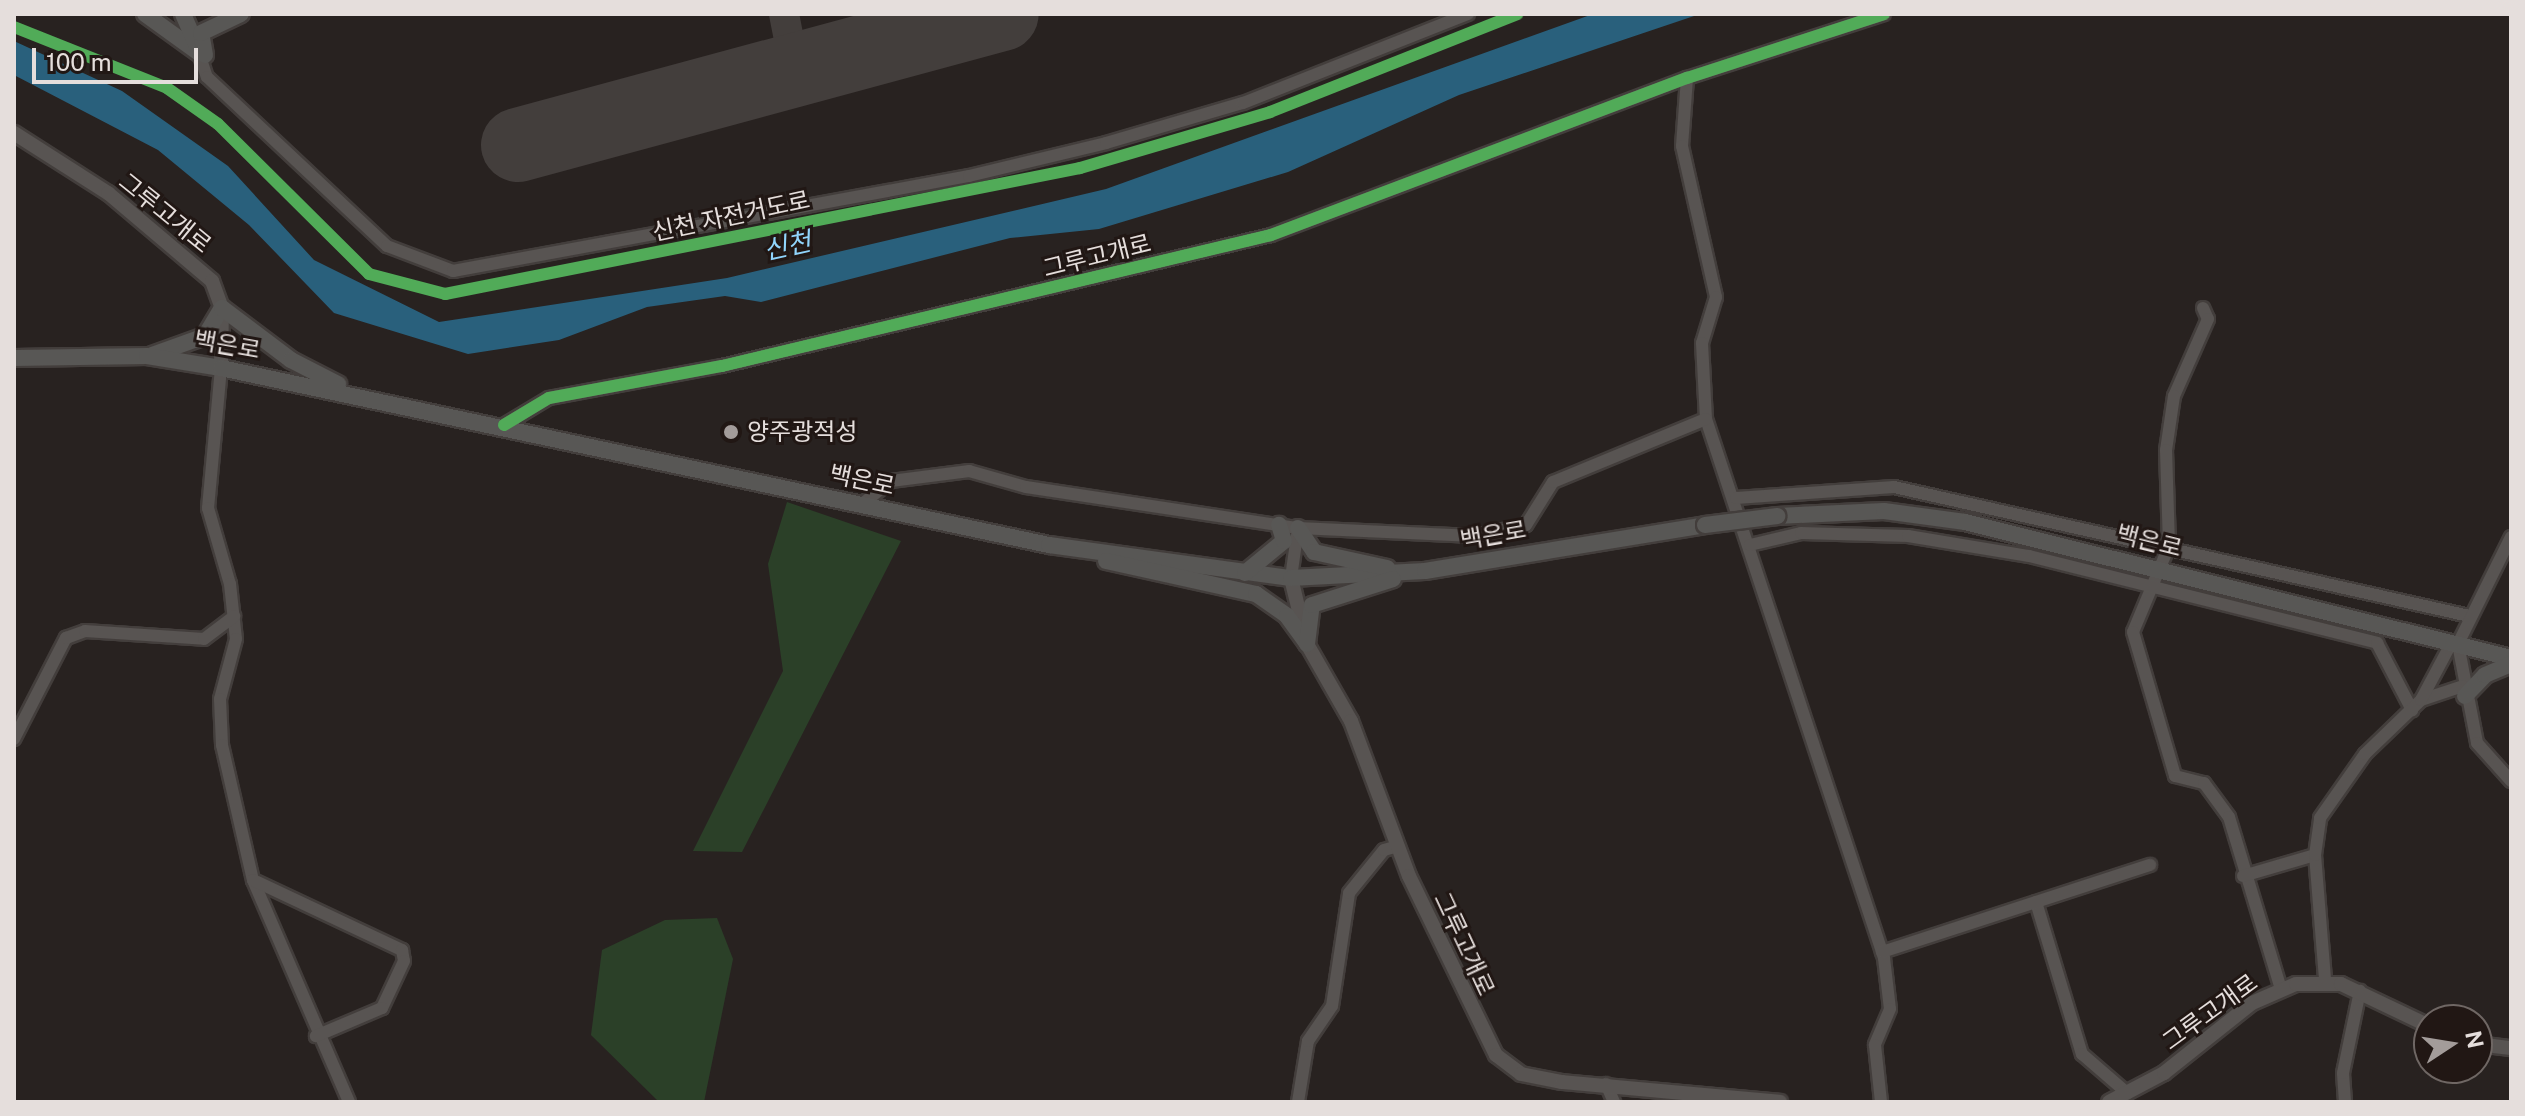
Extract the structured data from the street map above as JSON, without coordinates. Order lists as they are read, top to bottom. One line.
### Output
{"streets":{"main road":["백은로"],"street":["그루고개로"],"cycle path":["신천 자전거도로"]},"crossings":[["그루고개로","백은로"]],"water":["신천"],"places":["양주광적성"],"scale_bar":"100 m","north":"right"}
